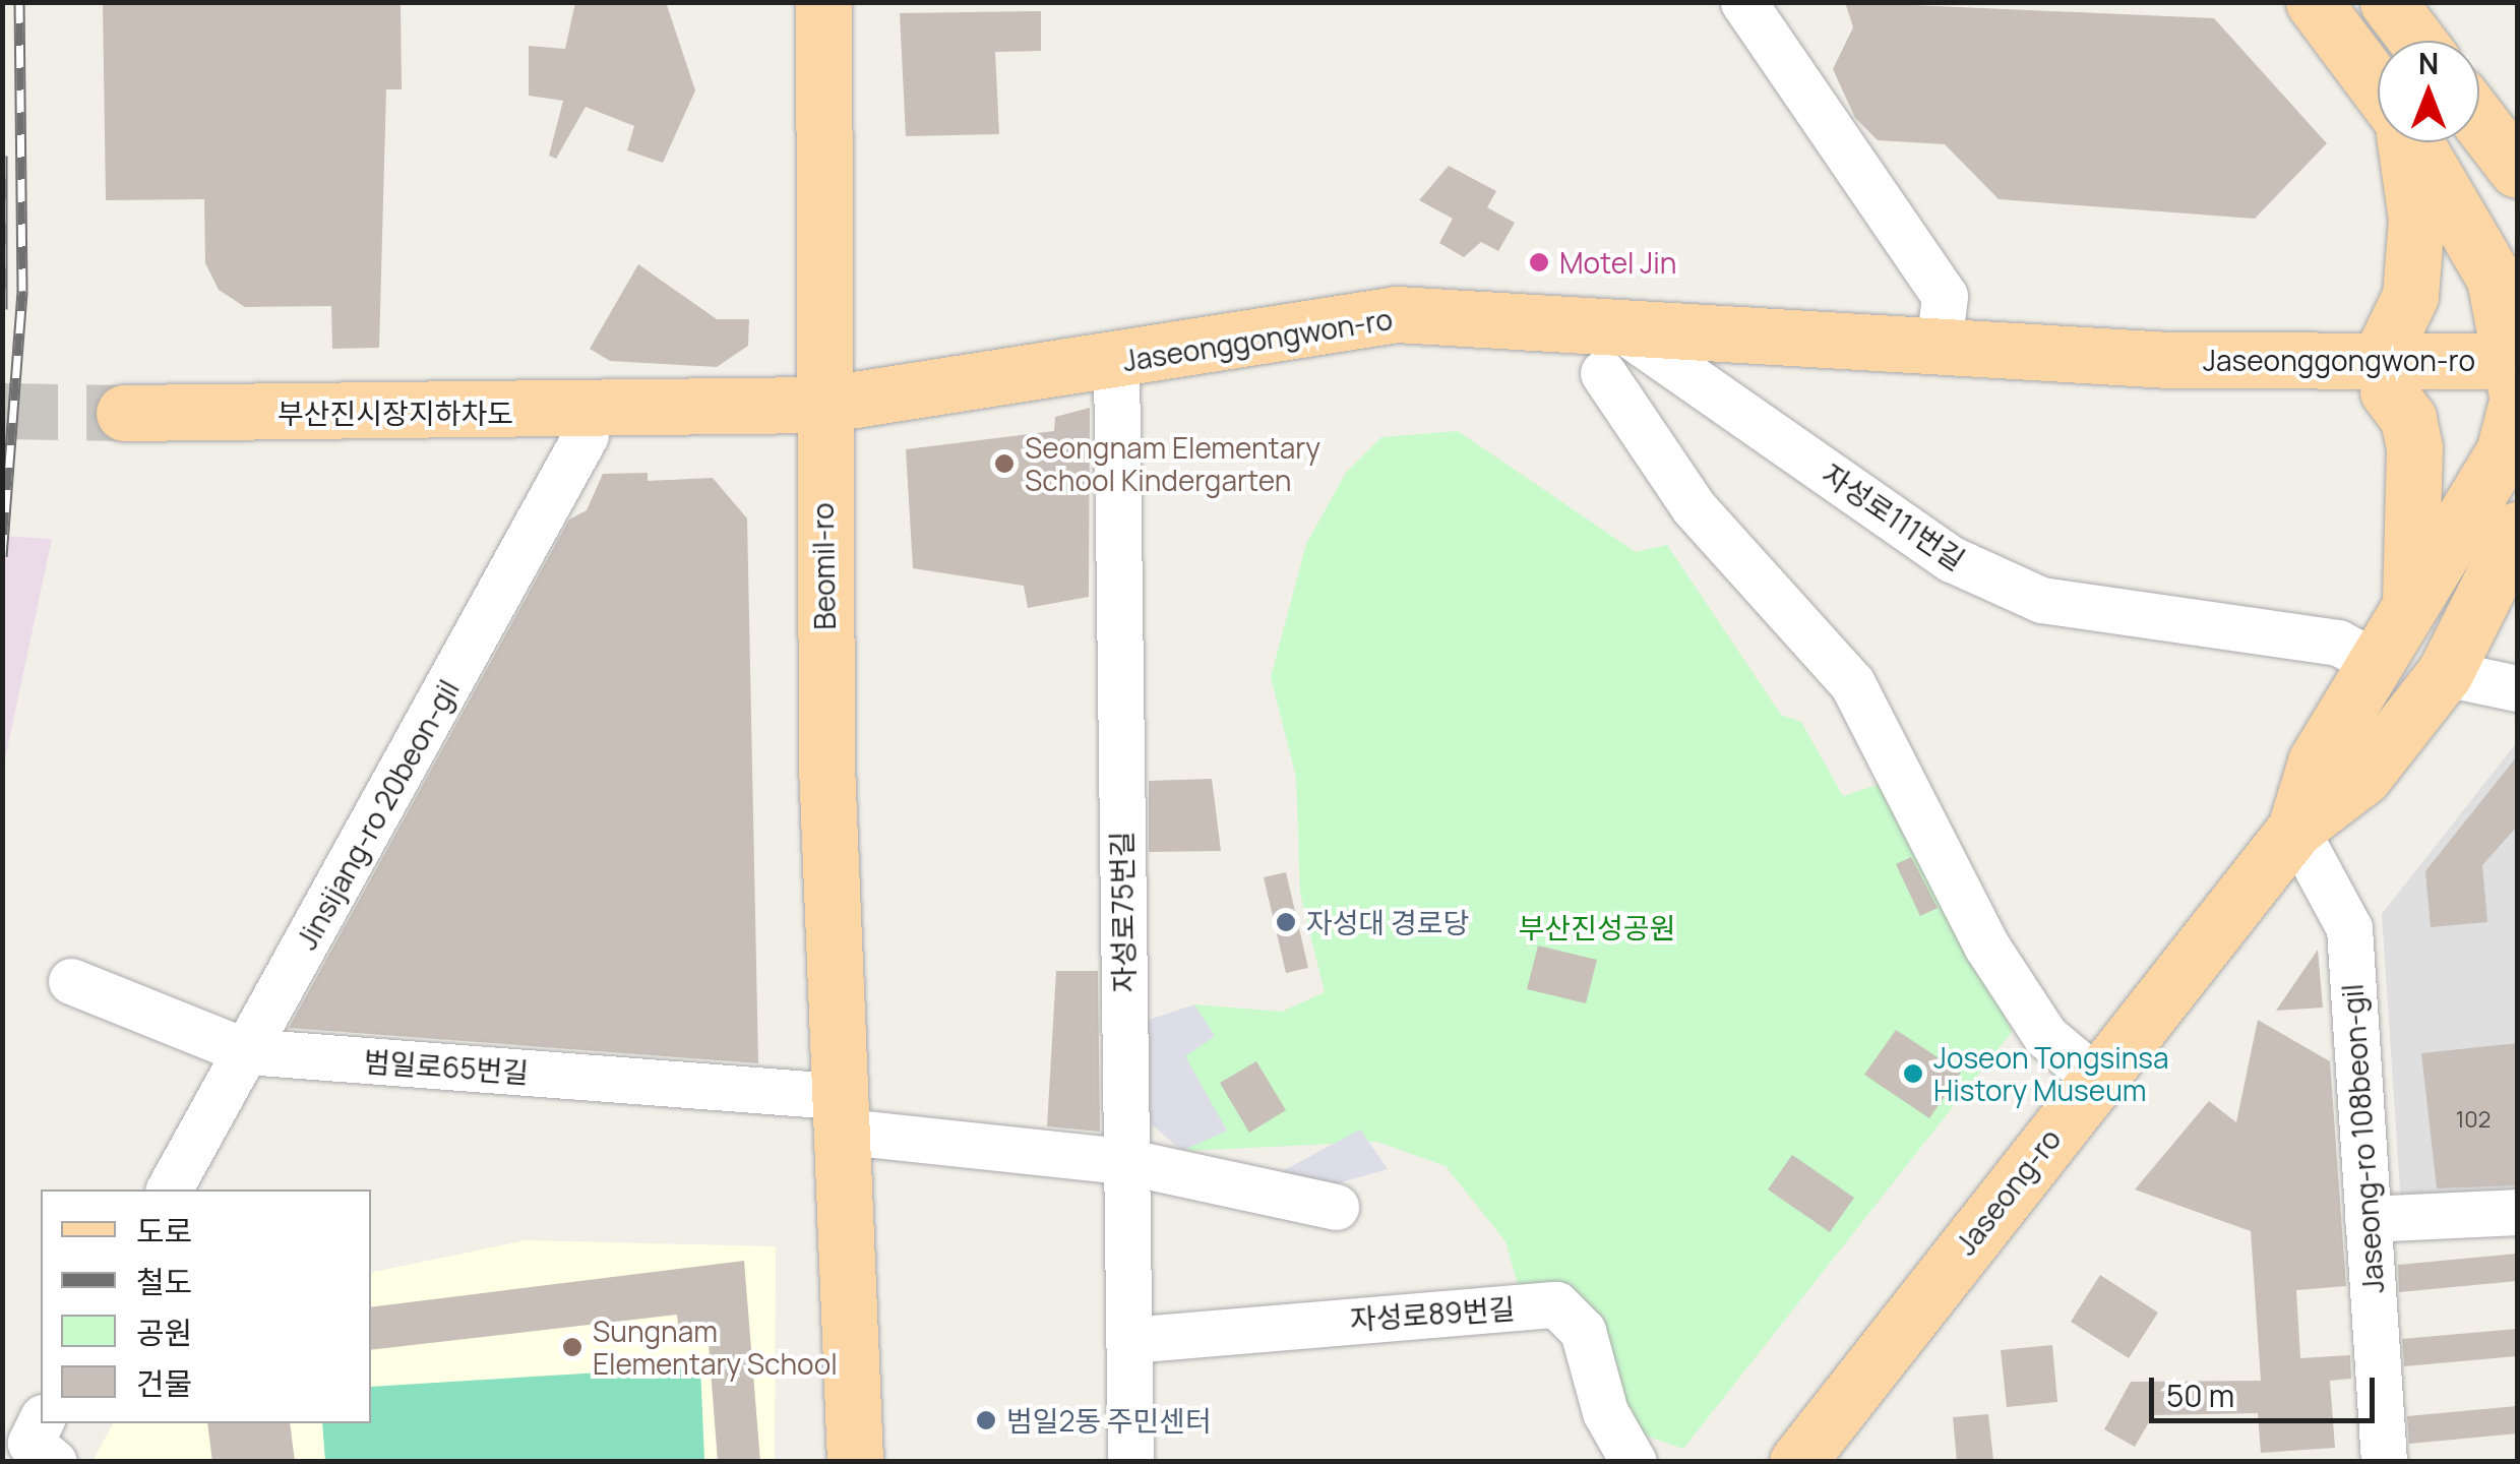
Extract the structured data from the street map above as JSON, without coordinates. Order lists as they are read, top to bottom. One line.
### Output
{"streets":{"main road":["Jaseonggongwon-ro","부산진시장지하차도","Beomil-ro","Jaseong-ro"],"street":["자성로111번길","Jinsijang-ro 20beon-gil","자성로75번길","범일로65번길","Jaseong-ro 108beon-gil","자성로89번길"]},"crossings":[["Jaseonggongwon-ro","부산진시장지하차도"],["Jaseonggongwon-ro","자성로111번길"],["Jaseonggongwon-ro","Beomil-ro"],["Jaseonggongwon-ro","자성로75번길"],["Jaseonggongwon-ro","Jaseong-ro"],["자성로111번길","Jaseong-ro"],["Beomil-ro","범일로65번길"],["Jinsijang-ro 20beon-gil","범일로65번길"],["자성로75번길","자성로89번길"],["Jaseong-ro 108beon-gil","Jaseong-ro"]],"parks":["부산진성공원"],"places":["Motel Jin","Seongnam Elementary School Kindergarten","자성대 경로당","Joseon Tongsinsa History Museum","Sungnam Elementary School","범일2동 주민센터"],"house_numbers":["102"],"legend":["도로","철도","공원","건물"],"scale_bar":"50 m","north":"top"}
